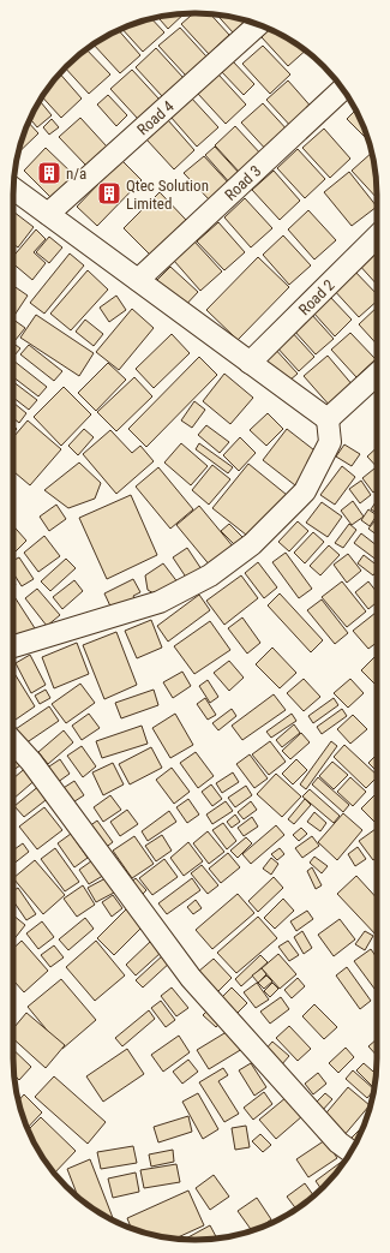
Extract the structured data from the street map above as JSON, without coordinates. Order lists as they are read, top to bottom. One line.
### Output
{"streets":{"street":["Road 4","Road 3","Road 2"]},"places":{"building":["n/a","Qtec Solution Limited"]}}
